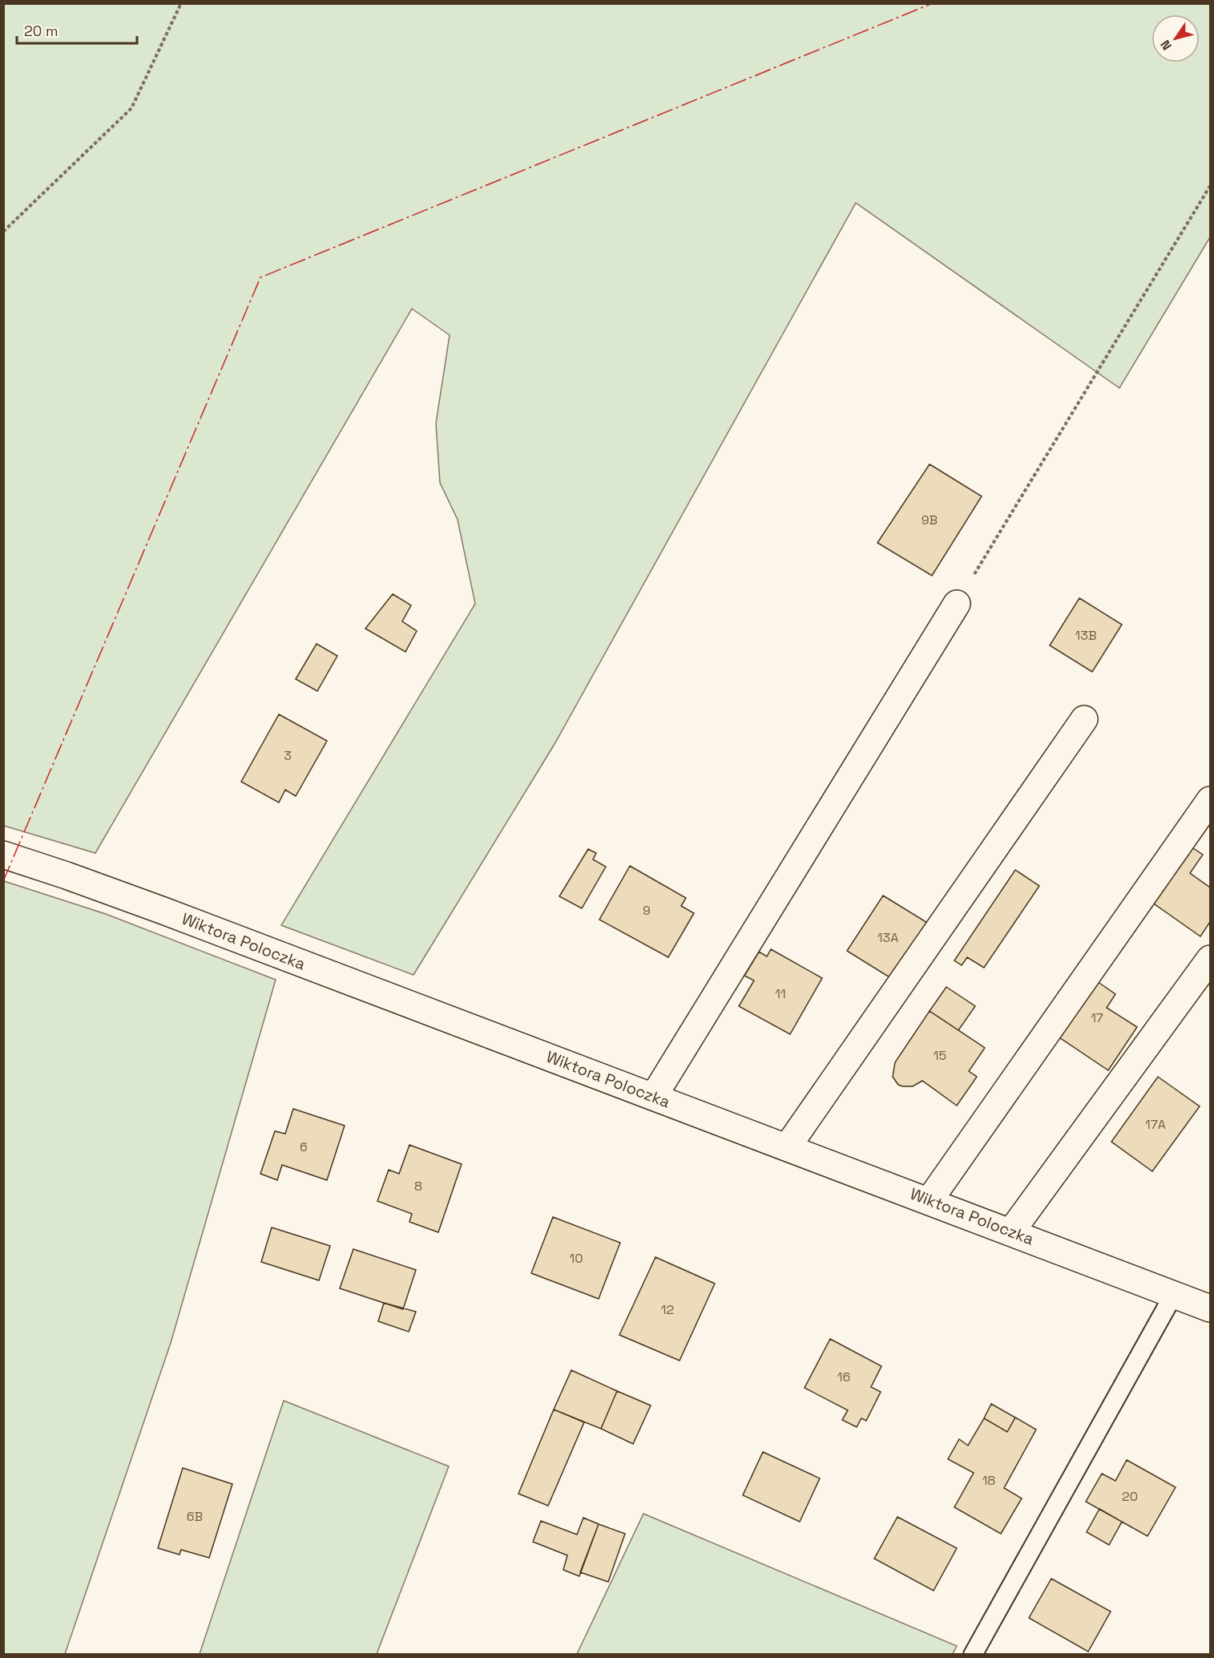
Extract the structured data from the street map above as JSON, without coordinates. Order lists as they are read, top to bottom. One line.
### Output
{"streets":{"street":["Wiktora Poloczka"]},"house_numbers":["9B","13B","3","9","13A","11","17","15","17A","6","8","10","12","16","18","20","6B"],"scale_bar":"20 m","north":"bottom left"}
